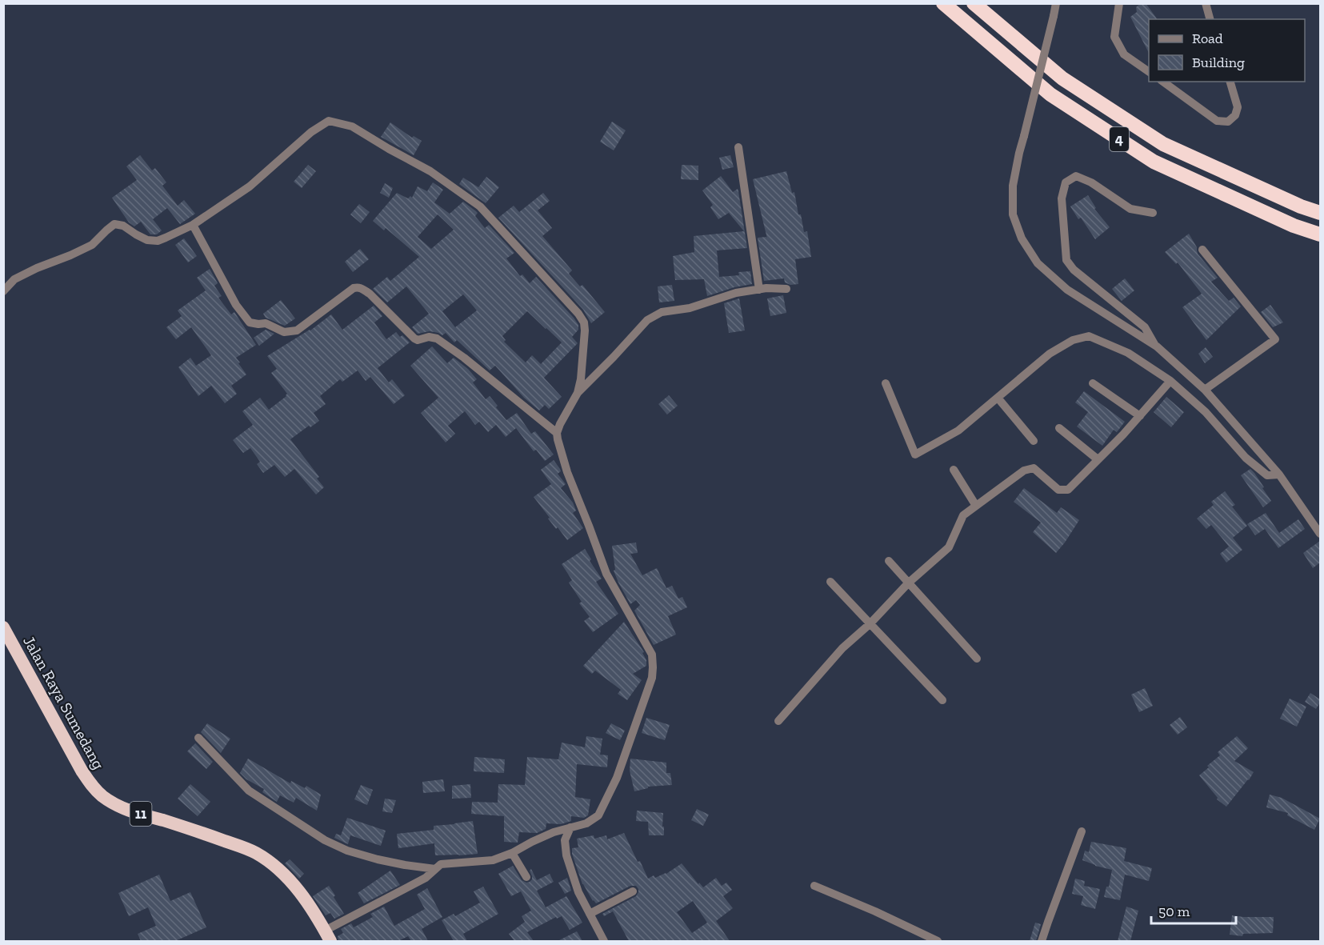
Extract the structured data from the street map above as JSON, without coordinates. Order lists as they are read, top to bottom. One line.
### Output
{"streets":{"highway":["4","Jalan Raya Sumedang","11"]},"legend":["Road","Building"],"scale_bar":"50 m"}
